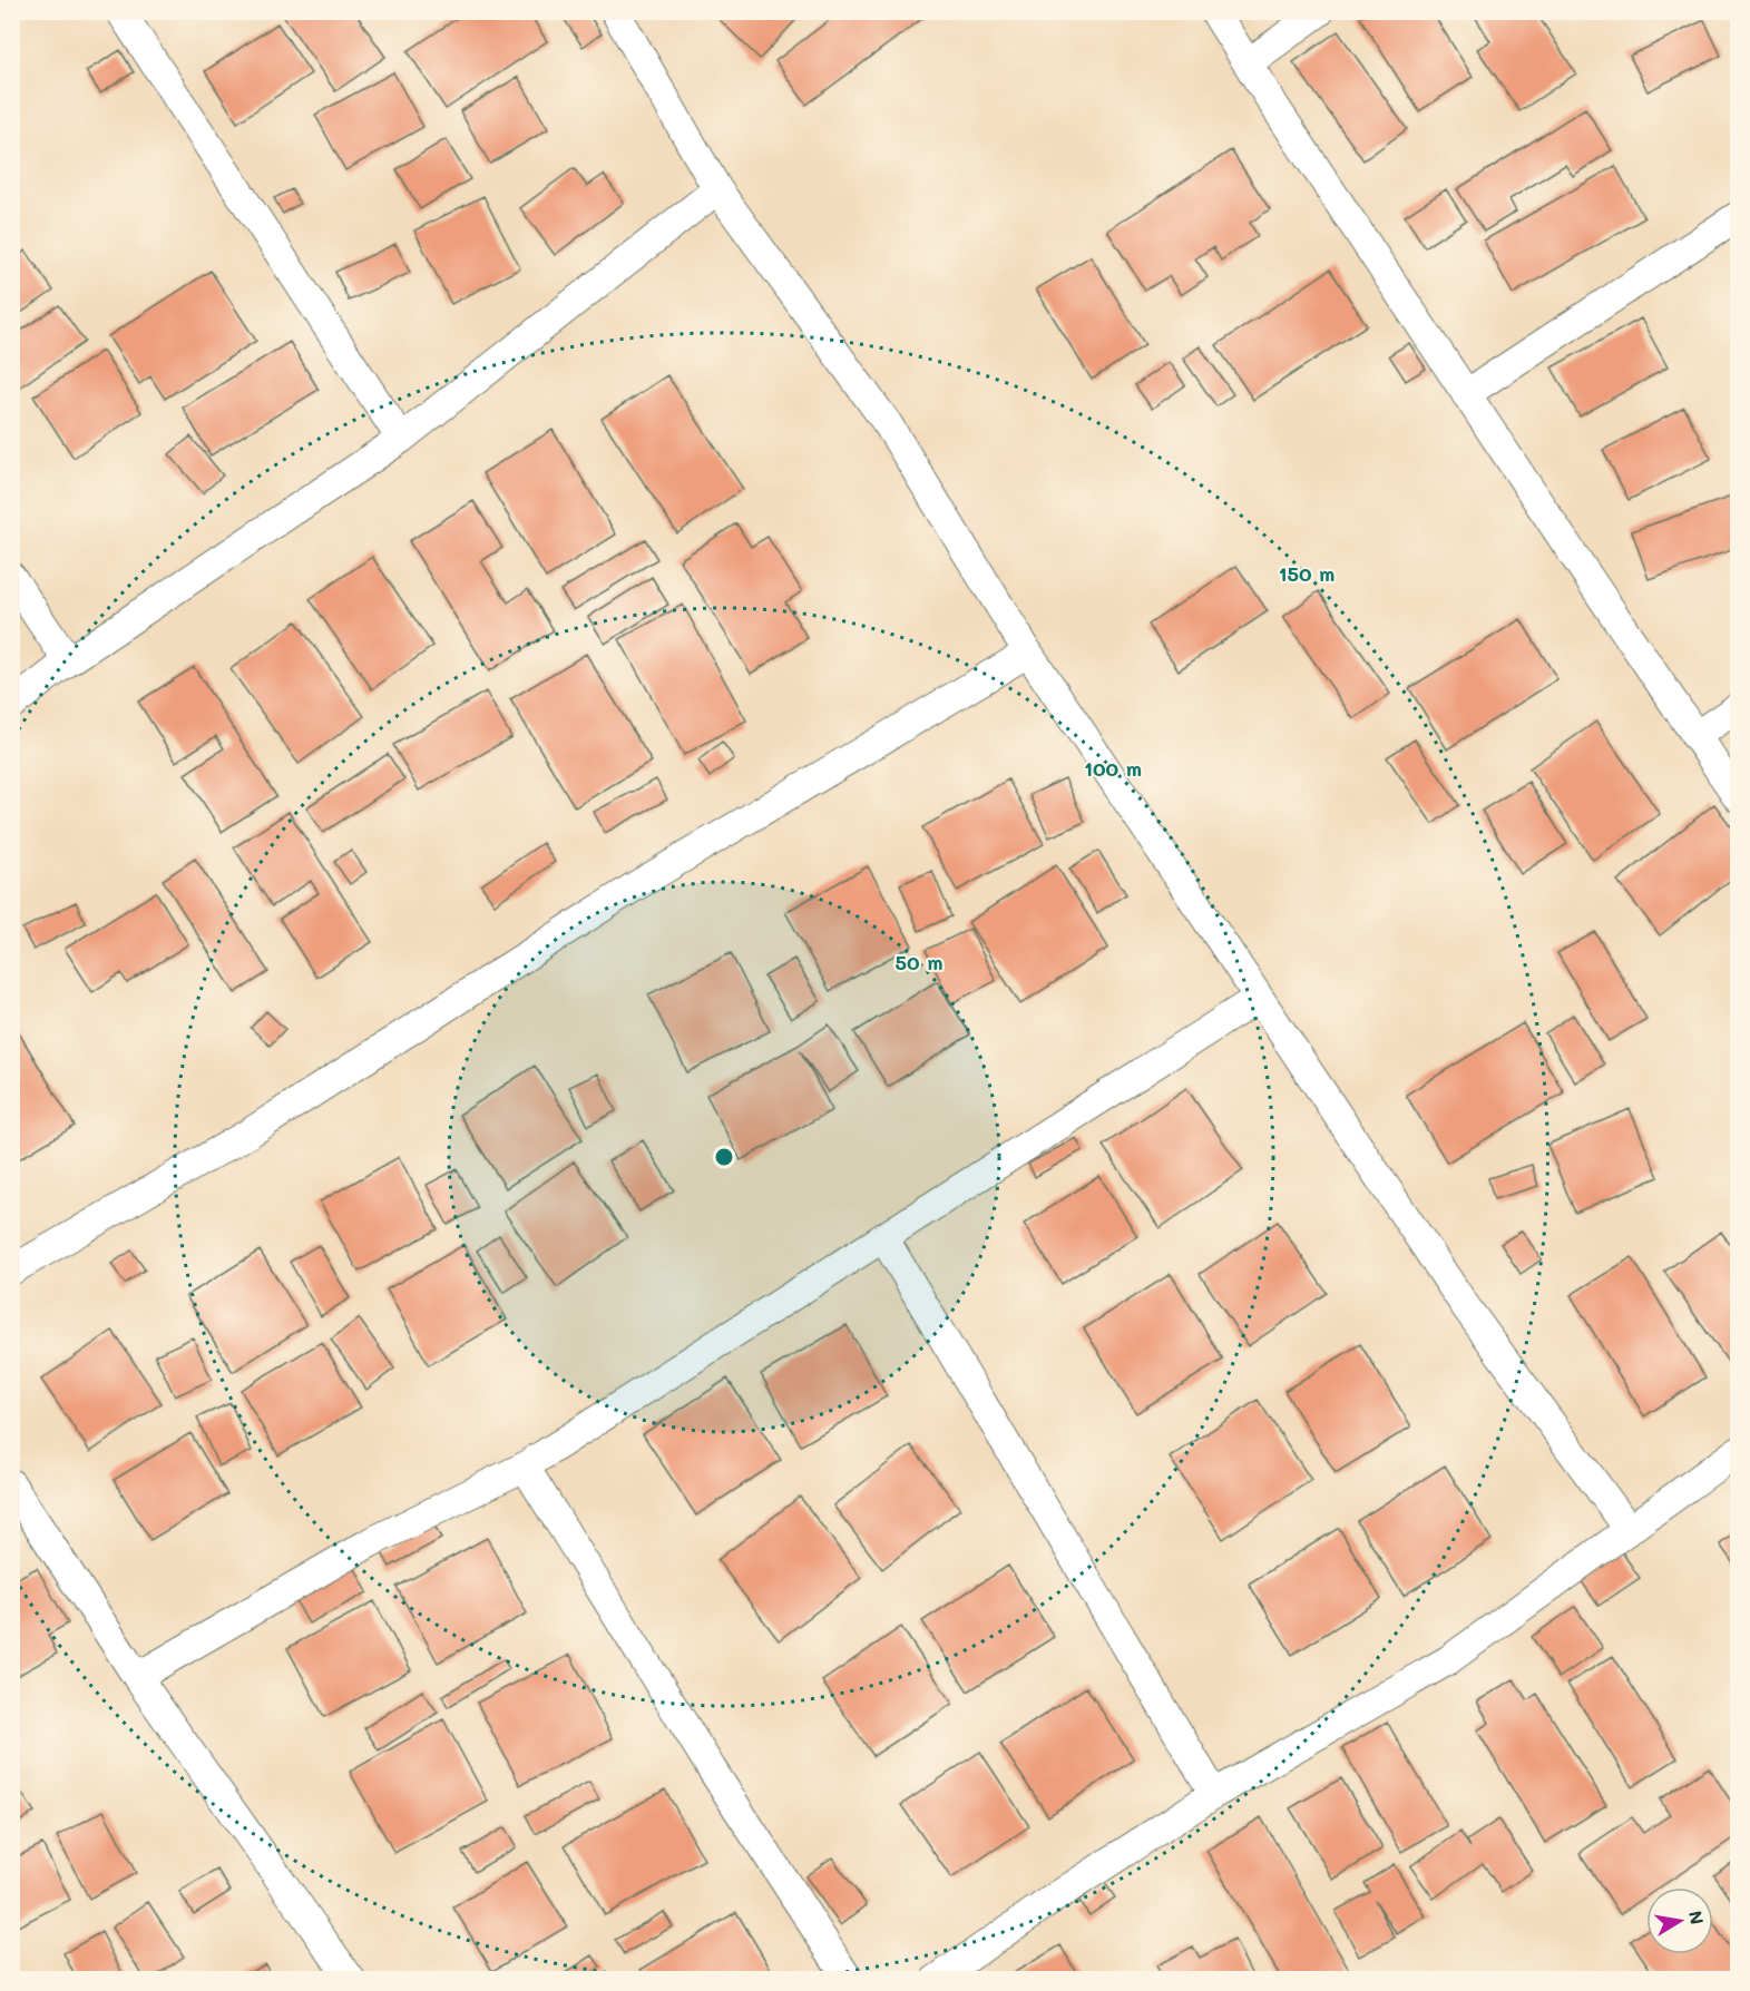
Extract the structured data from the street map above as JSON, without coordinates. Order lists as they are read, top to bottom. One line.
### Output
{"north":"right","rings":["150 m","100 m","50 m"]}
